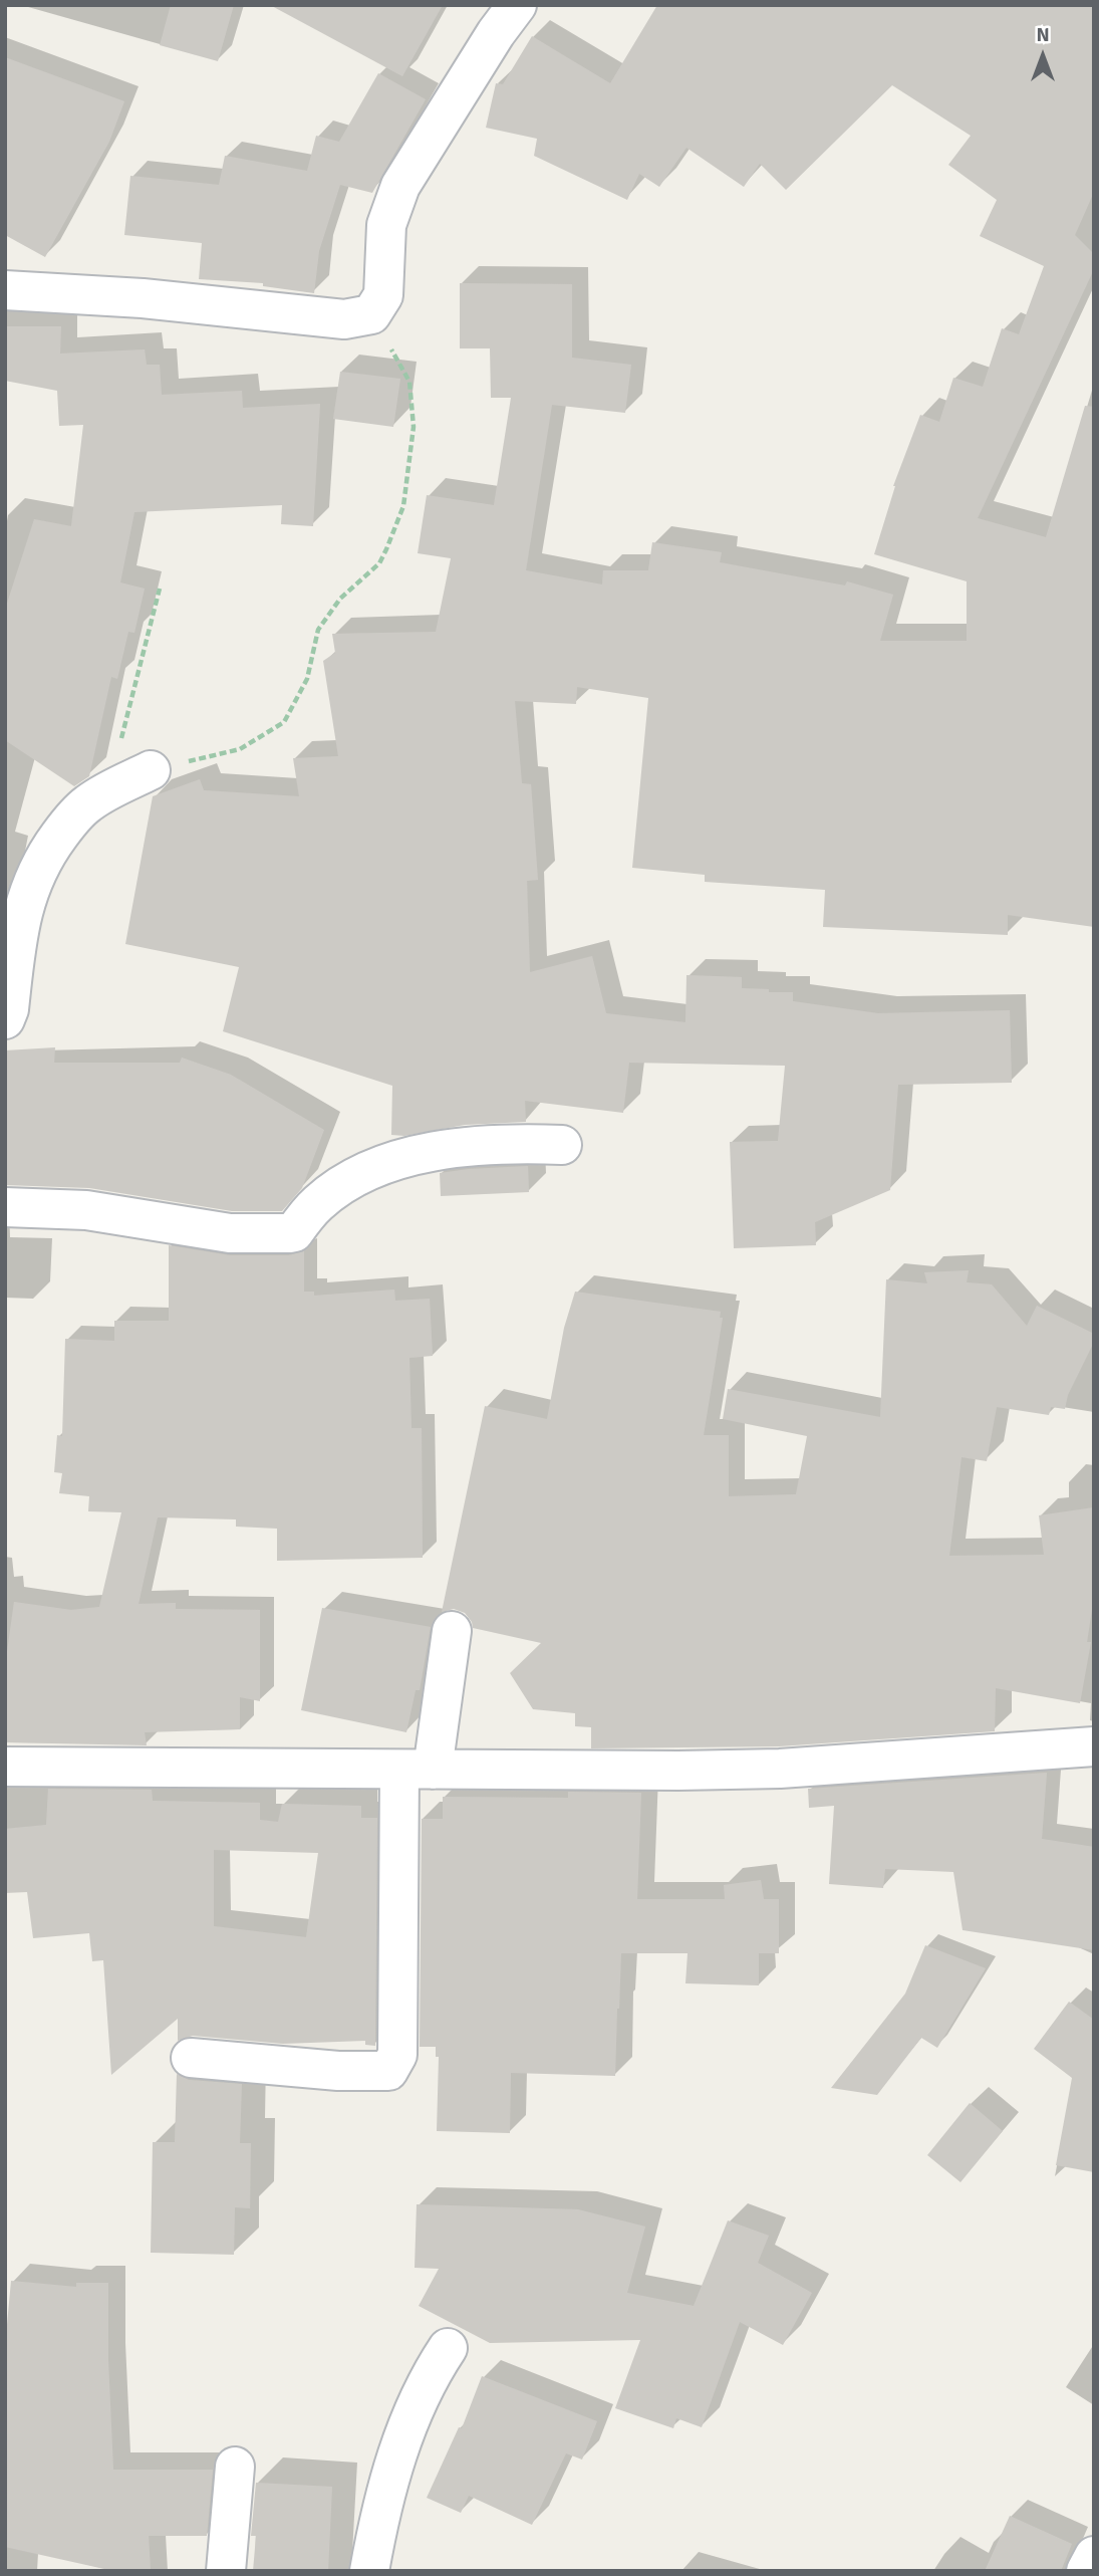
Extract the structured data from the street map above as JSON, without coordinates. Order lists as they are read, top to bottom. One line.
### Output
{"north":"top"}
